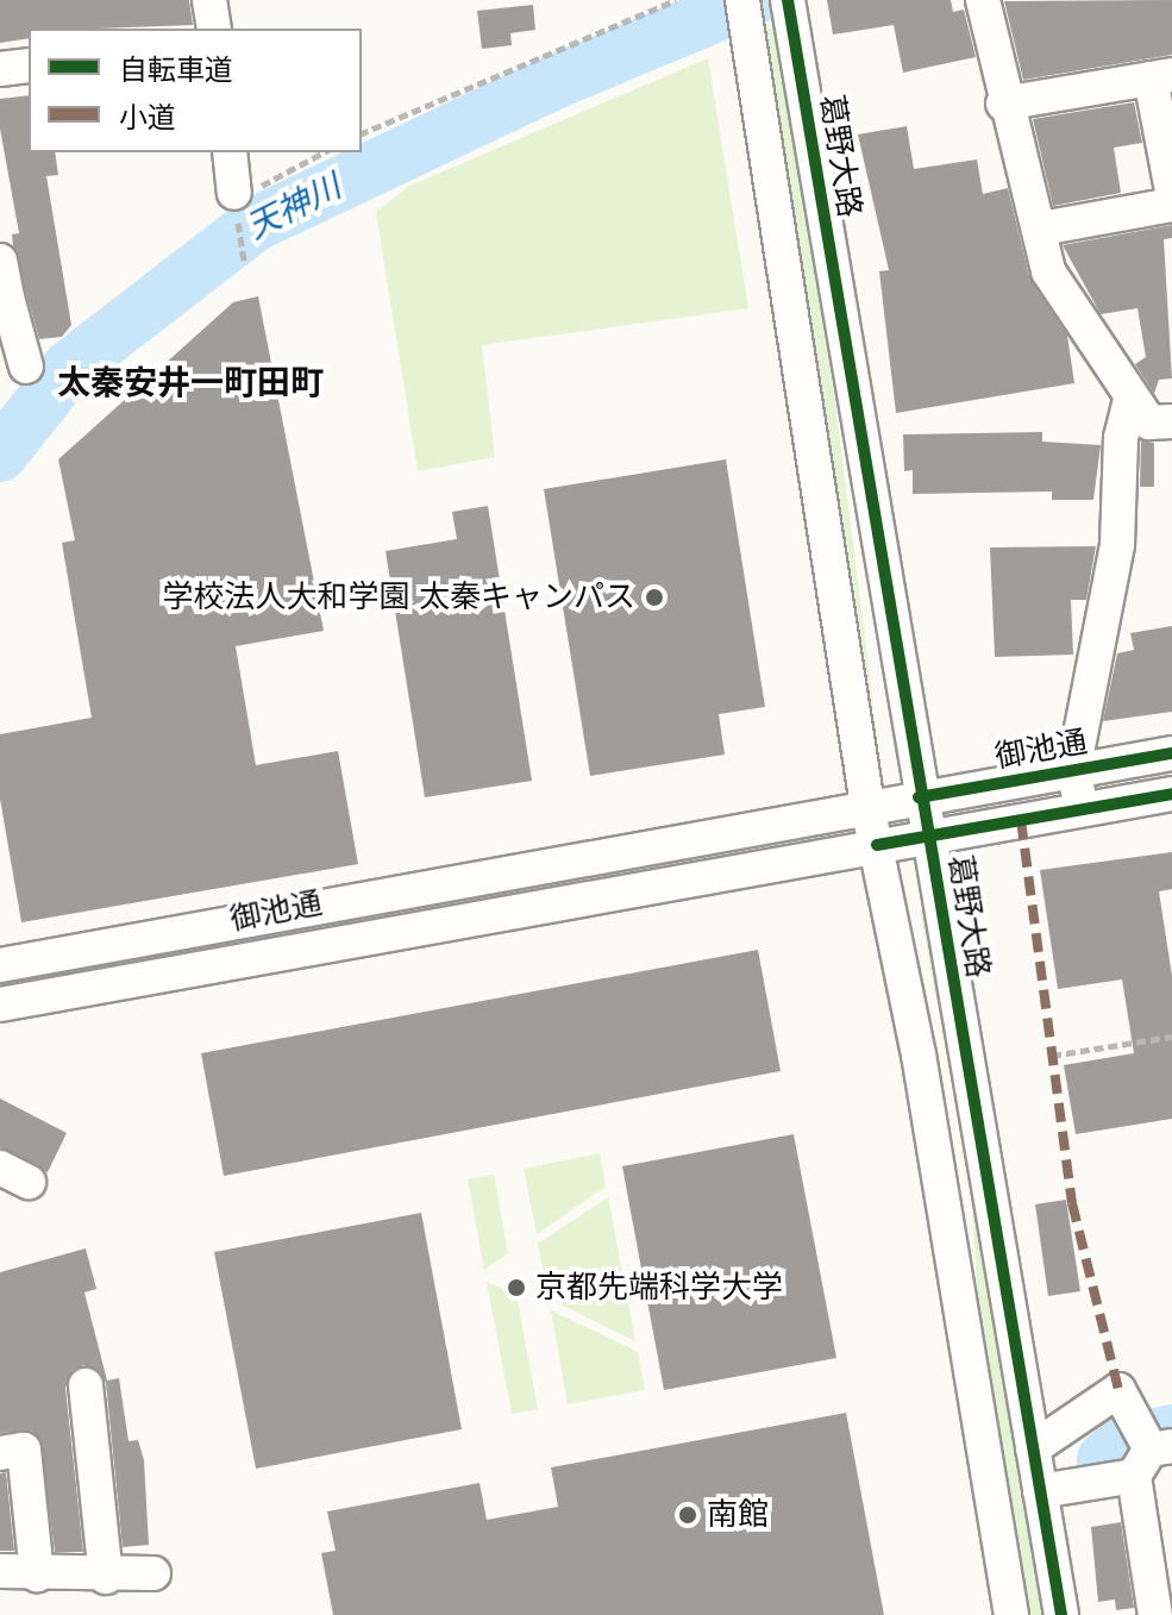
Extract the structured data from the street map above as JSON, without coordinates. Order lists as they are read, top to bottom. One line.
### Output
{"streets":{"street":["葛野大路","御池通"]},"crossings":[["葛野大路","御池通"]],"districts":["太秦安井一町田町"],"water":["天神川"],"places":["学校法人大和学園 太秦キャンパス","京都先端科学大学","南館"],"legend":["自転車道","小道"]}
